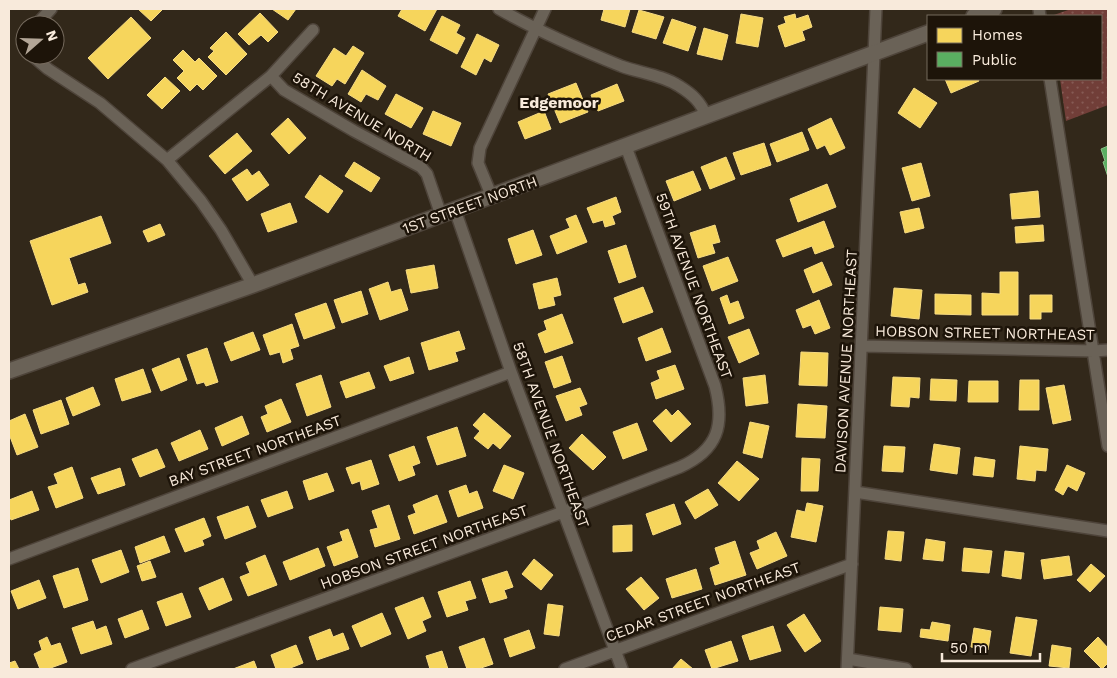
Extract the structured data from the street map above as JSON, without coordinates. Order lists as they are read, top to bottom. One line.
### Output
{"streets":{"street":["58TH AVENUE NORTH","1ST STREET NORTH","59TH AVENUE NORTHEAST","HOBSON STREET NORTHEAST","DAVISON AVENUE NORTHEAST","58TH AVENUE NORTHEAST","BAY STREET NORTHEAST","CEDAR STREET NORTHEAST"]},"crossings":[["58TH AVENUE NORTH","1ST STREET NORTH"],["58TH AVENUE NORTH","58TH AVENUE NORTHEAST"],["1ST STREET NORTH","59TH AVENUE NORTHEAST"],["1ST STREET NORTH","DAVISON AVENUE NORTHEAST"],["1ST STREET NORTH","58TH AVENUE NORTHEAST"],["59TH AVENUE NORTHEAST","HOBSON STREET NORTHEAST"],["HOBSON STREET NORTHEAST","DAVISON AVENUE NORTHEAST"],["HOBSON STREET NORTHEAST","58TH AVENUE NORTHEAST"],["DAVISON AVENUE NORTHEAST","CEDAR STREET NORTHEAST"],["58TH AVENUE NORTHEAST","BAY STREET NORTHEAST"],["58TH AVENUE NORTHEAST","CEDAR STREET NORTHEAST"]],"districts":["Edgemoor"],"legend":["Homes","Public"],"scale_bar":"50 m","north":"right"}
